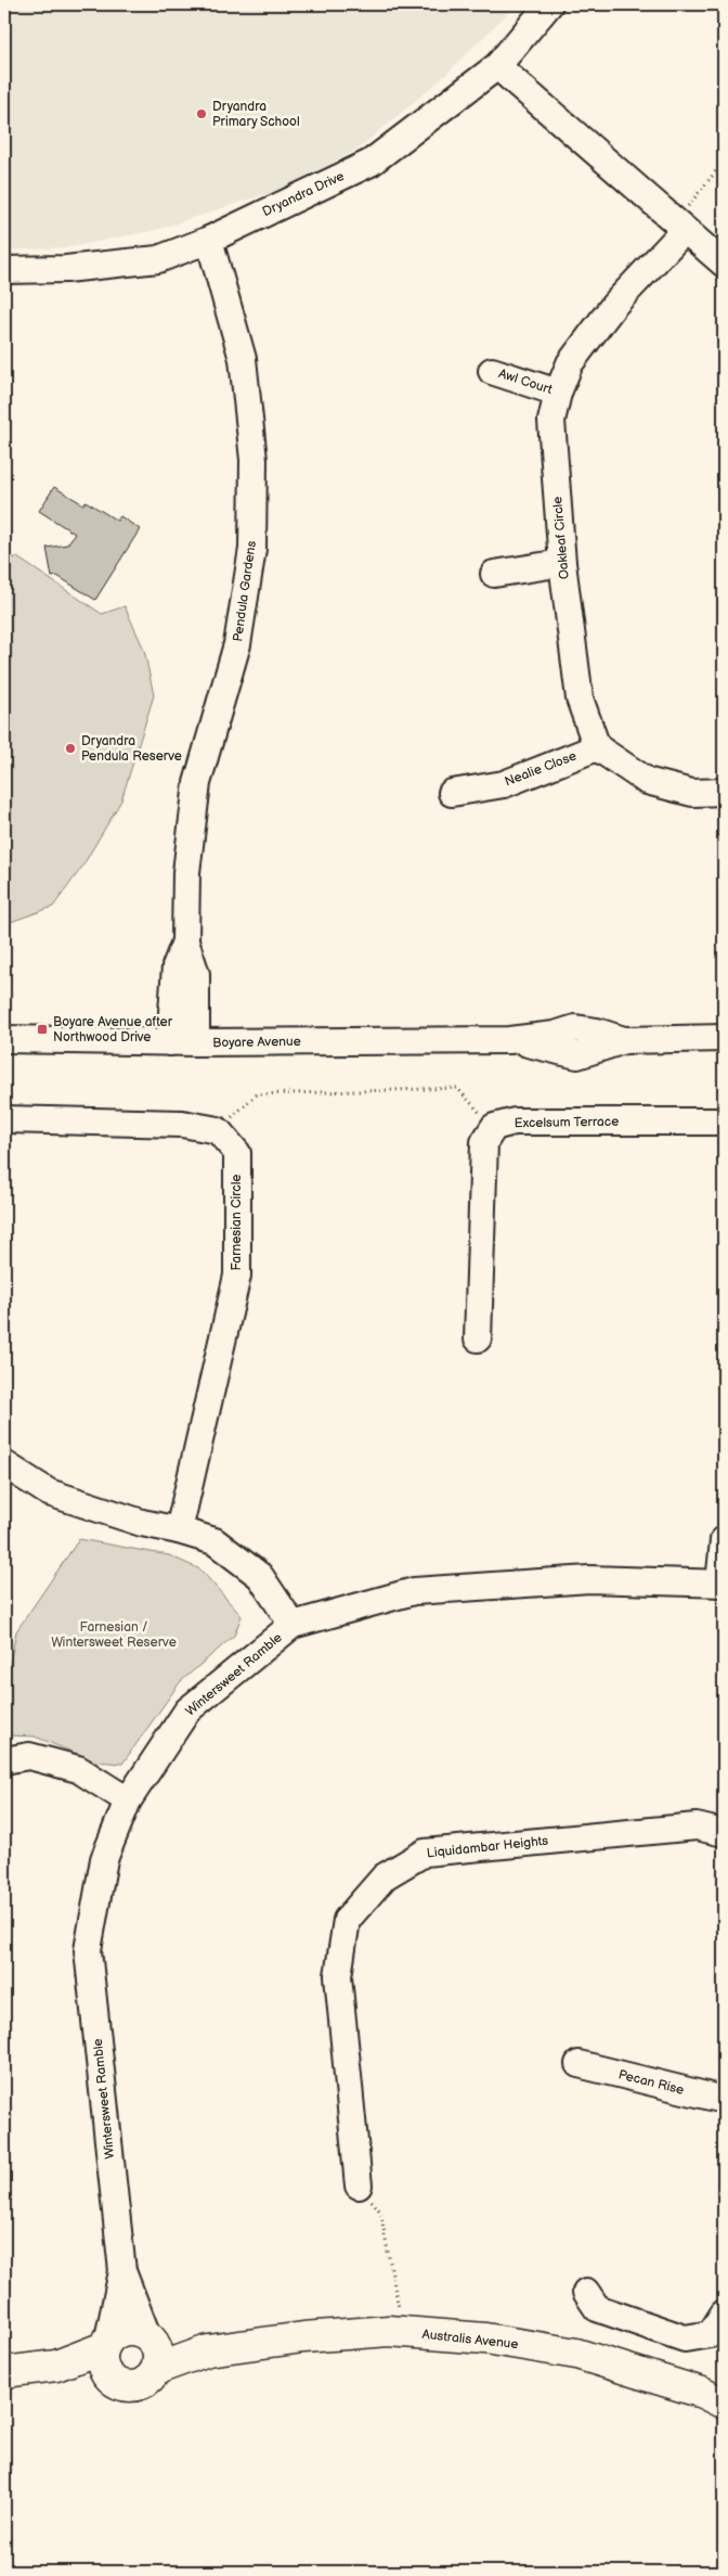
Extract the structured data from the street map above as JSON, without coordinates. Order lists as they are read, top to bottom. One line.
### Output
{"streets":{"main road":["Australis Avenue"],"street":["Dryandra Drive","Awl Court","Oakleaf Circle","Pendula Gardens","Nealie Close","Boyare Avenue","Excelsum Terrace","Farnesian Circle","Wintersweet Ramble","Liquidambar Heights","Pecan Rise"]},"crossings":[["Dryandra Drive","Pendula Gardens"],["Awl Court","Oakleaf Circle"],["Oakleaf Circle","Nealie Close"],["Pendula Gardens","Boyare Avenue"],["Wintersweet Ramble","Australis Avenue"]],"parks":["Farnesian / Wintersweet Reserve"],"places":{"other":["Dryandra Primary School","Dryandra Pendula Reserve"],"transit":["Boyare Avenue after Northwood Drive"]}}
